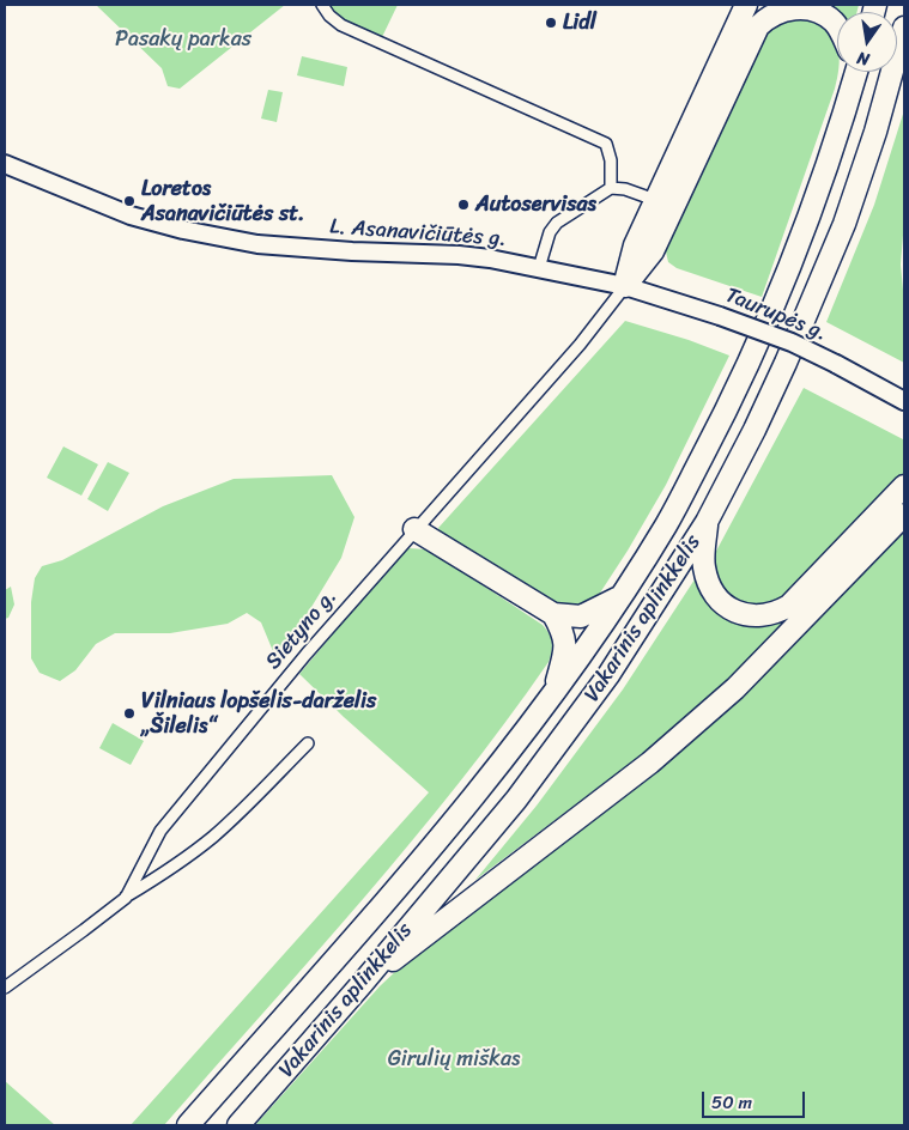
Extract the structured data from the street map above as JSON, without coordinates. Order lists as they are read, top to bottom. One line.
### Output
{"streets":{"highway":["Vakarinis aplinkkelis"],"main road":["L. Asanavičiūtės g.","Taurupės g."],"street":["Sietyno g."]},"crossings":[["L. Asanavičiūtės g.","Taurupės g."],["L. Asanavičiūtės g.","Sietyno g."],["Taurupės g.","Sietyno g."]],"parks":["Pasakų parkas","Girulių miškas"],"places":["Lidl","Loretos Asanavičiūtės st.","Autoservisas","Vilniaus lopšelis-darželis „Šilelis“"],"scale_bar":"50 m","north":"bottom"}
